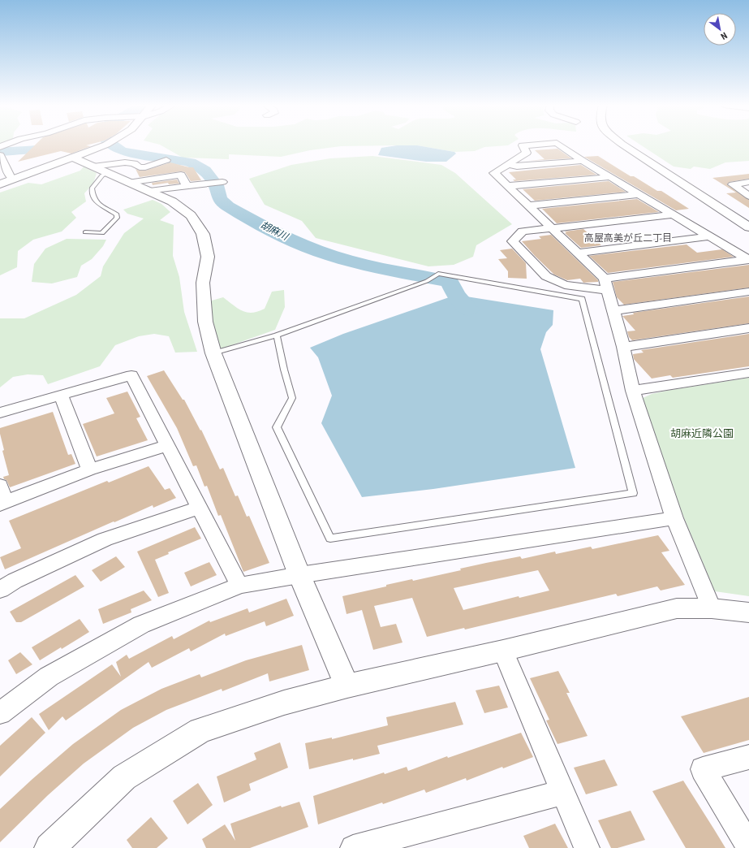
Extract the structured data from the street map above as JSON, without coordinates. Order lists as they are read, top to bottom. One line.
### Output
{"districts":["高屋高美が丘二丁目"],"water":["胡麻川"],"parks":["胡麻近隣公園"],"north":"bottom right"}
